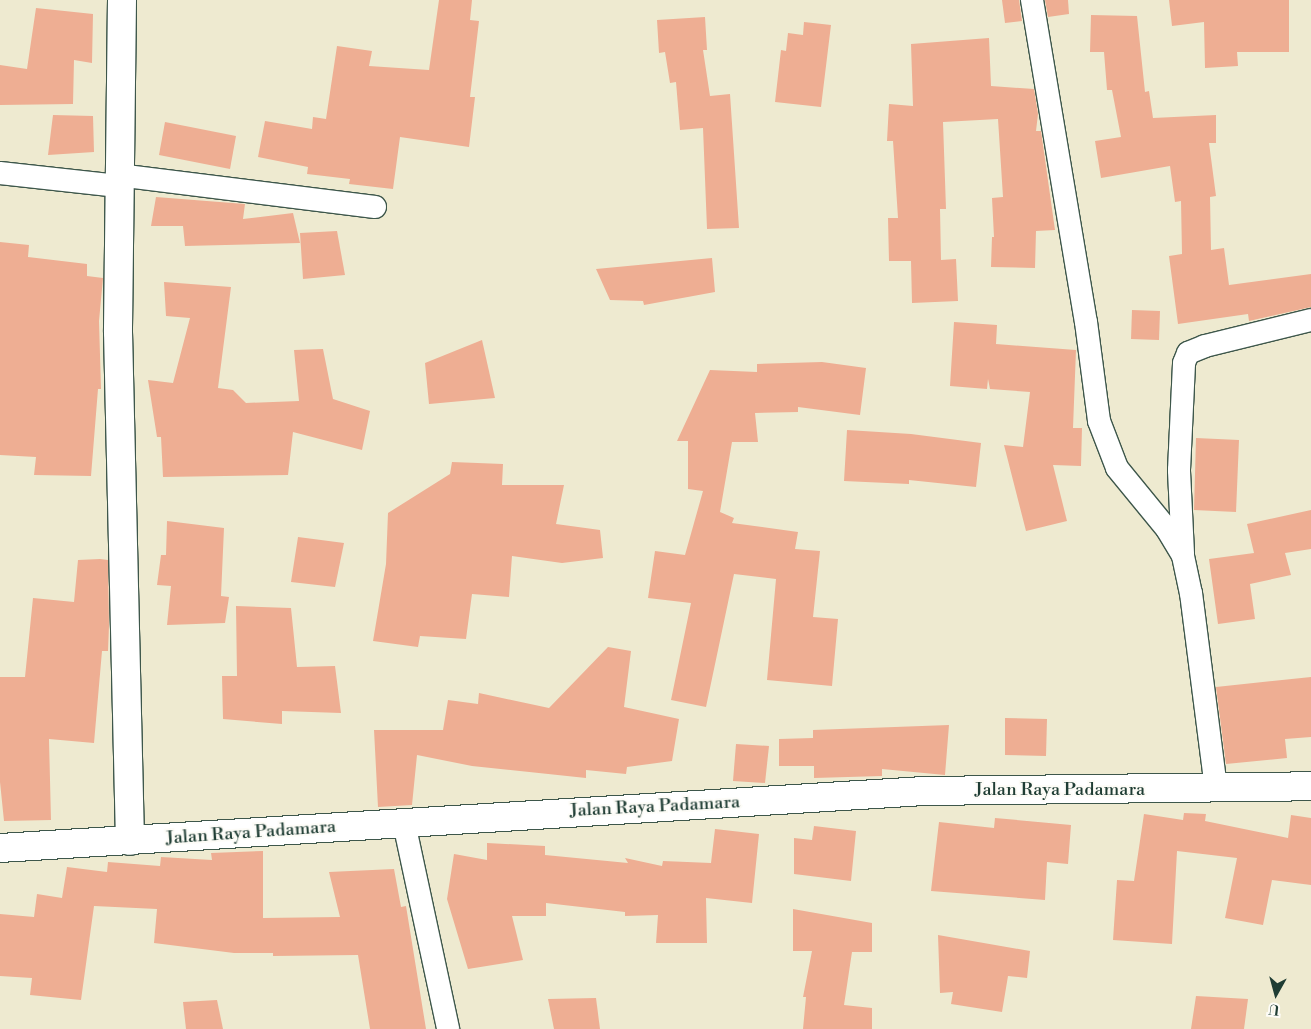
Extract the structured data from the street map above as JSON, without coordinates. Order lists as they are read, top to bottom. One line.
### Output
{"streets":{"main road":["Jalan Raya Padamara"]},"north":"bottom"}
